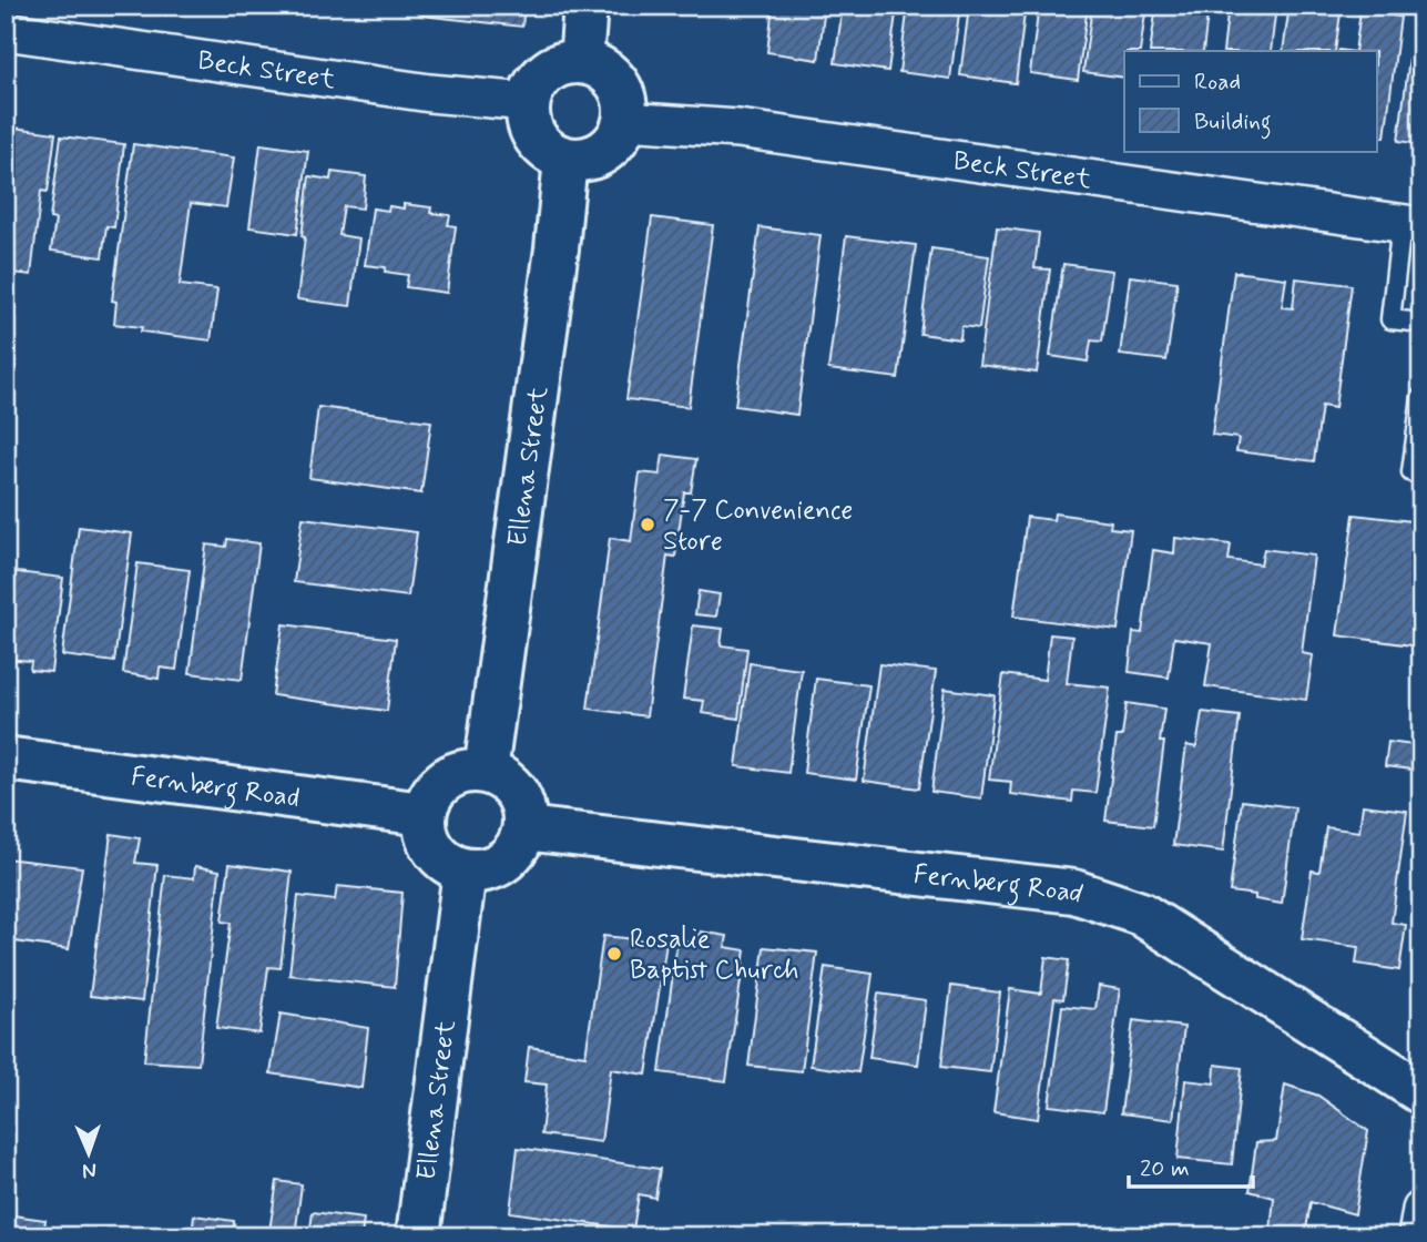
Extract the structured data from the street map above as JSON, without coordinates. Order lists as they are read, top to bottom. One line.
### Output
{"streets":{"street":["Beck Street","Ellena Street","Fernberg Road"]},"crossings":[["Beck Street","Ellena Street"],["Ellena Street","Fernberg Road"]],"places":["7-7 Convenience Store","Rosalie Baptist Church"],"legend":["Road","Building"],"scale_bar":"20 m","north":"bottom"}
